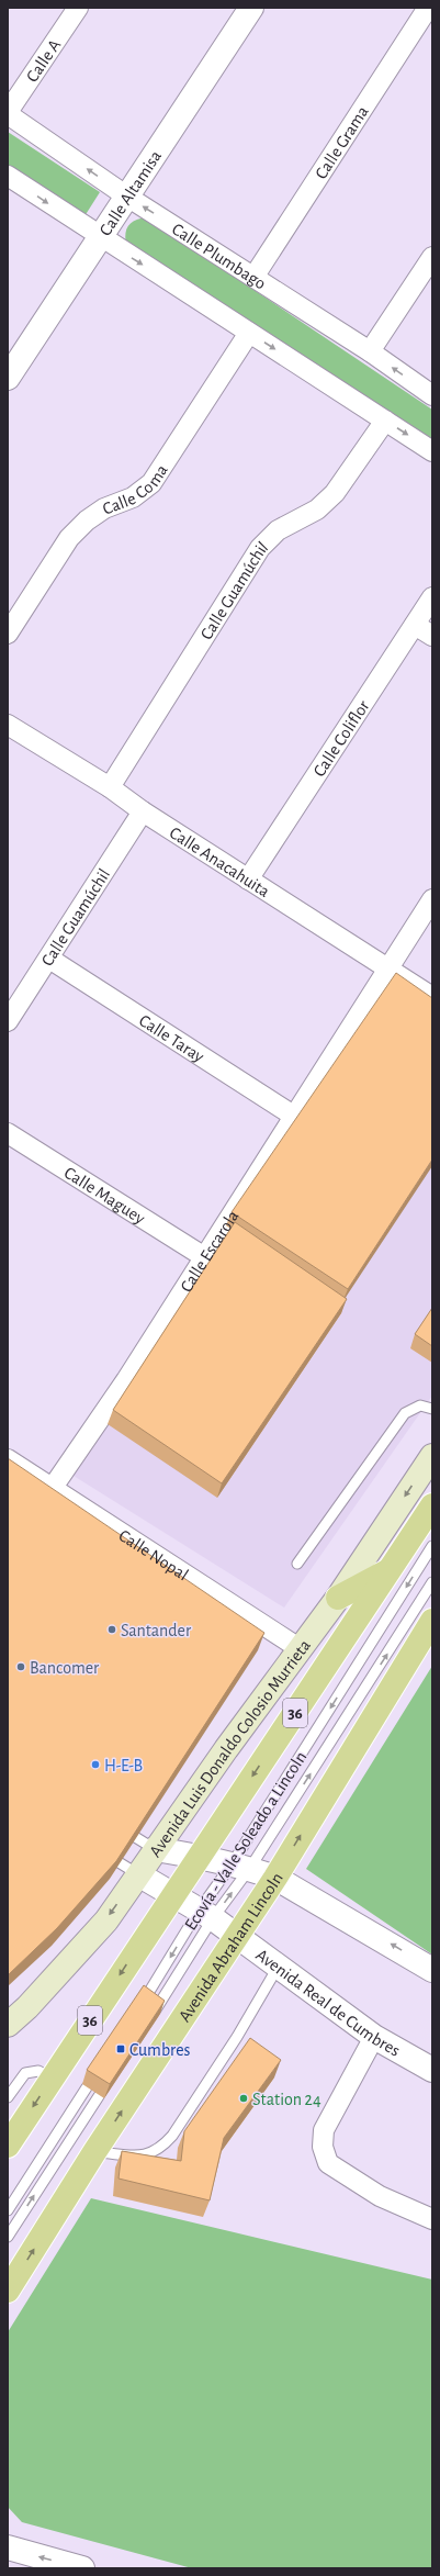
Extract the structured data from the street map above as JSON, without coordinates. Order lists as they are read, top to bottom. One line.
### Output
{"streets":{"main road":["36","Avenida Luis Donaldo Colosio Murrieta","Avenida Abraham Lincoln"],"street":["Calle A","Calle Grama","Calle Altamisa","Calle Plumbago","Calle Coma","Calle Guamúchil","Calle Coliflor","Calle Anacahuita","Calle Taray","Calle Maguey","Calle Escarola","Calle Nopal","Avenida Real de Cumbres"],"lane":["Ecovía - Valle Soleado a Lincoln"]},"crossings":[["Calle A","Calle Plumbago"],["Calle Grama","Calle Plumbago"],["Calle Altamisa","Calle Plumbago"],["Calle Guamúchil","Calle Anacahuita"],["Calle Guamúchil","Calle Taray"],["Calle Coliflor","Calle Anacahuita"],["Calle Anacahuita","Calle Escarola"],["Calle Taray","Calle Escarola"],["Calle Maguey","Calle Escarola"],["Calle Escarola","Calle Nopal"],["Calle Nopal","Avenida Luis Donaldo Colosio Murrieta"],["36","Avenida Real de Cumbres"],["Avenida Luis Donaldo Colosio Murrieta","Avenida Real de Cumbres"],["Ecovía - Valle Soleado a Lincoln","Avenida Real de Cumbres"],["Avenida Abraham Lincoln","Avenida Real de Cumbres"]],"places":{"other":["Santander","Bancomer","H-E-B","Station 24"],"transit":["Cumbres"]}}
